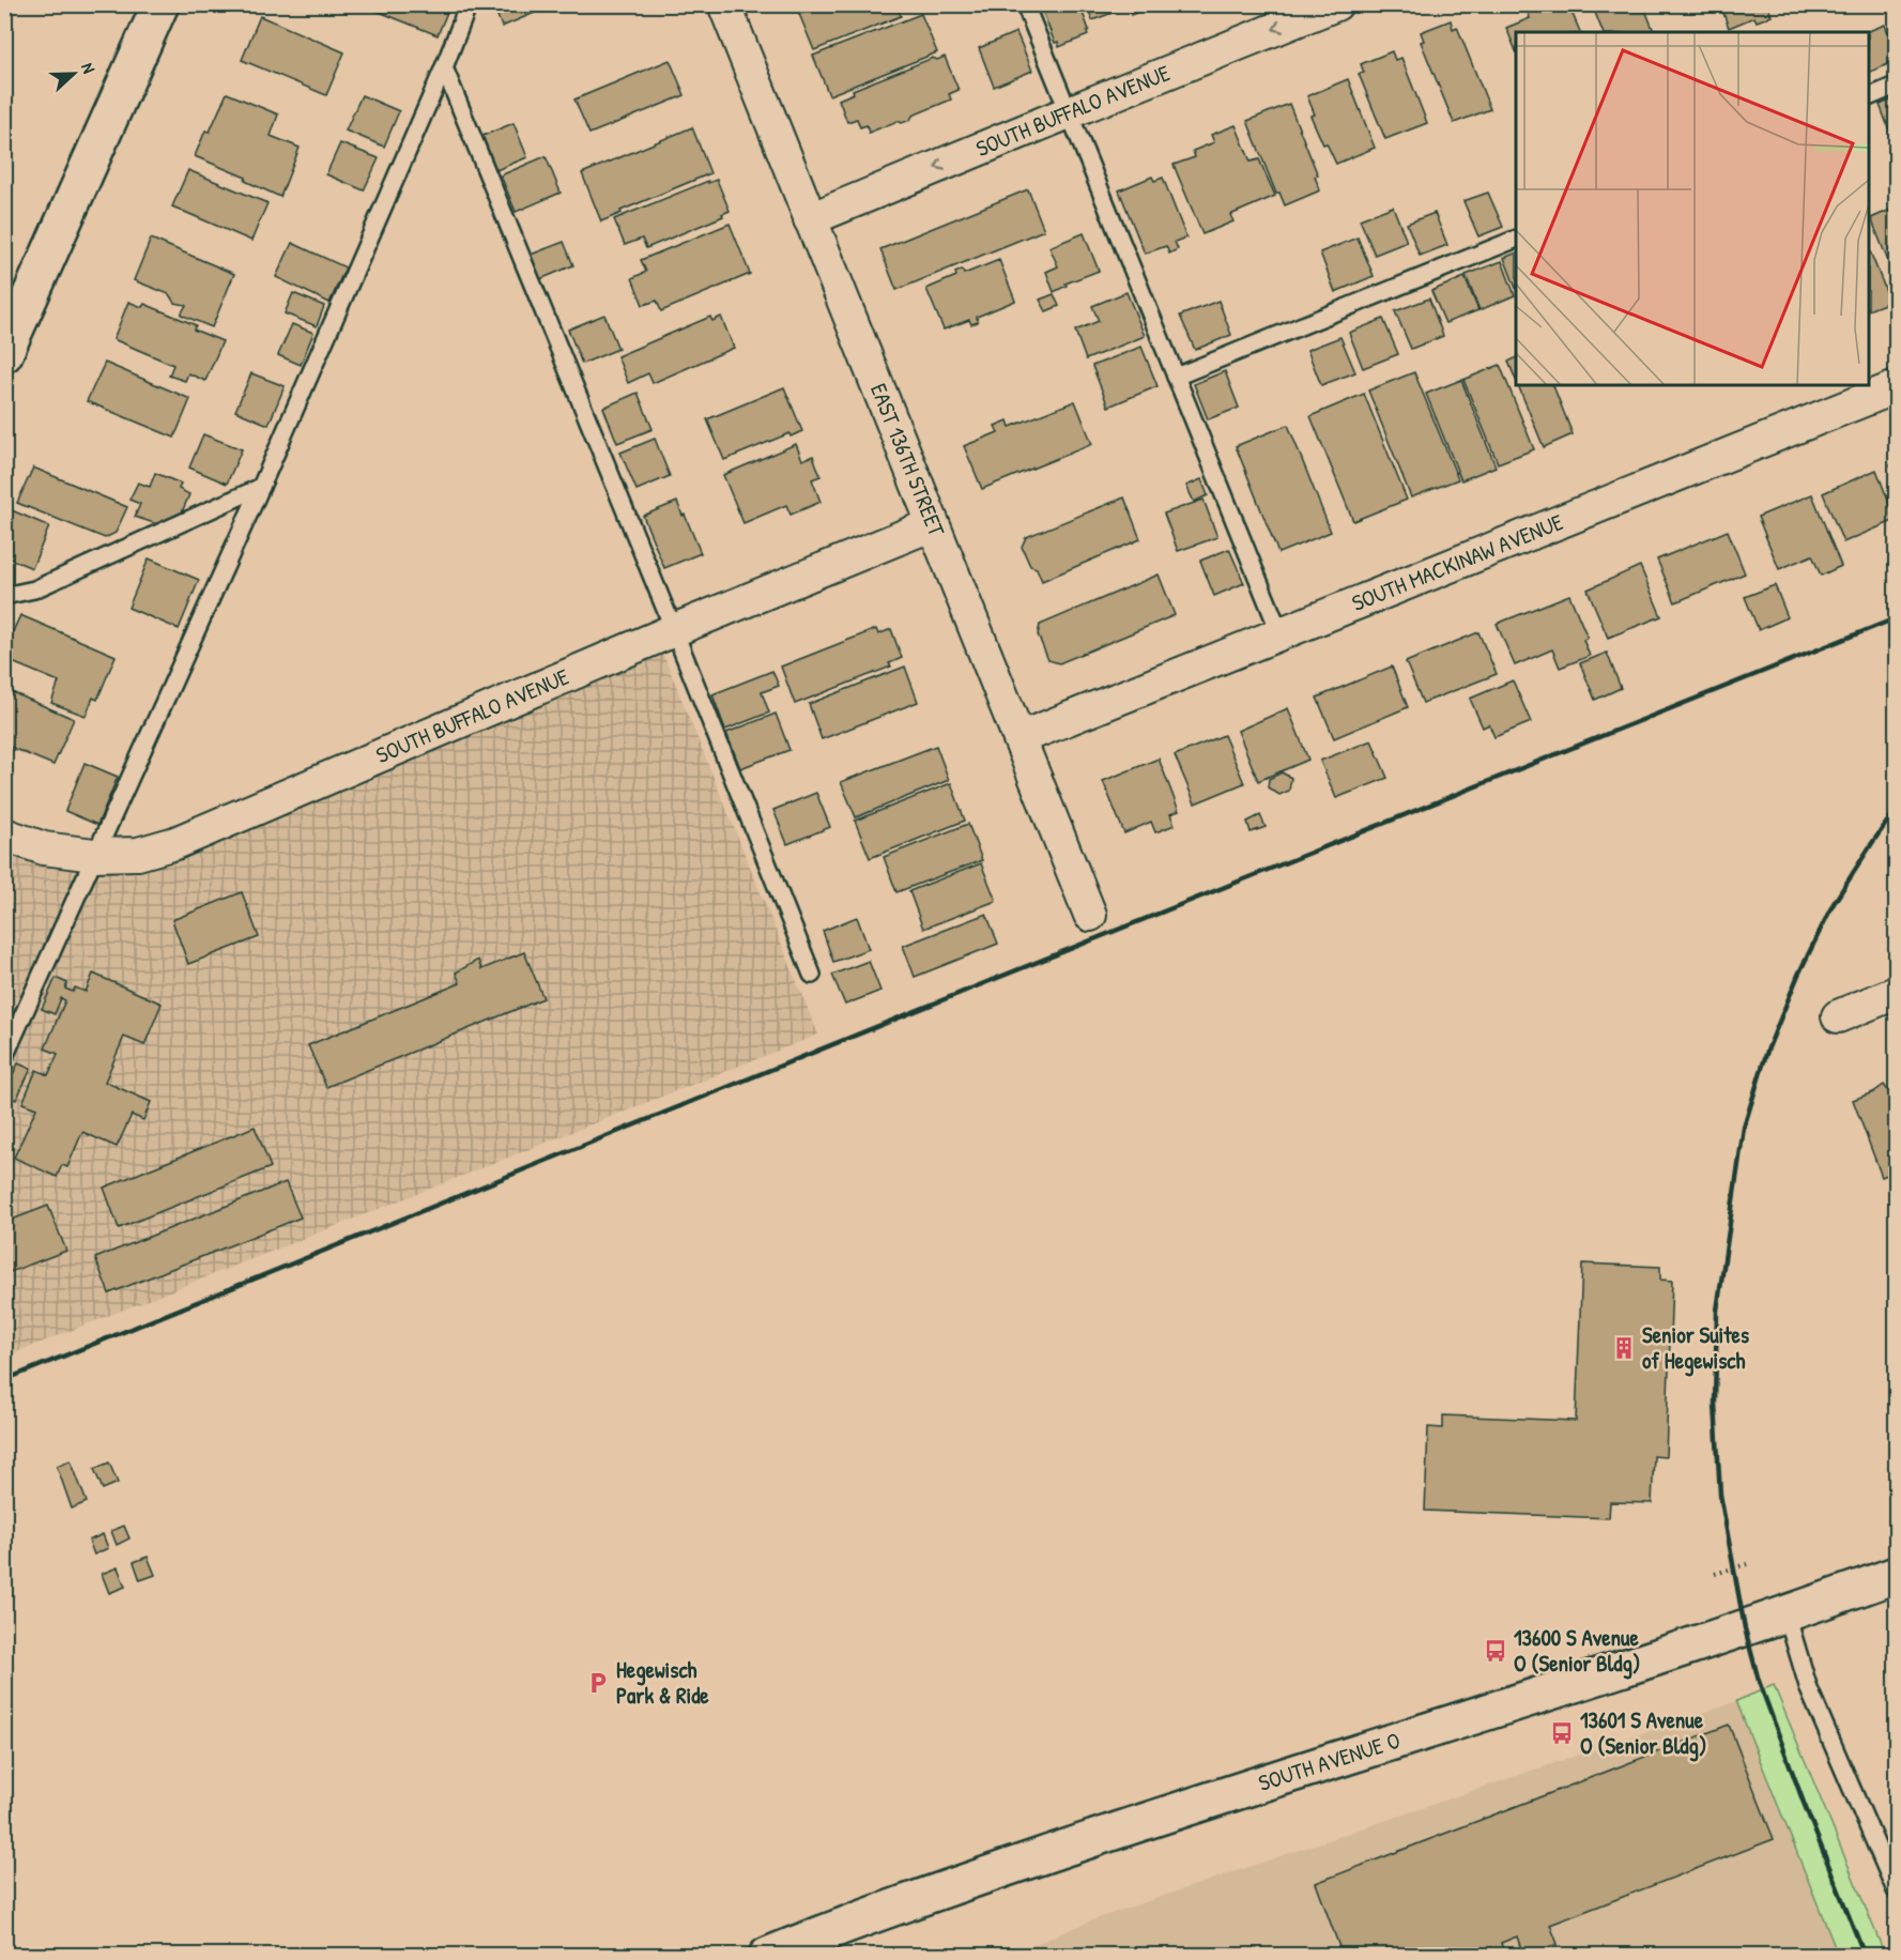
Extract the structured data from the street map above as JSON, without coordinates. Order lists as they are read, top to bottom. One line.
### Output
{"streets":{"main road":["SOUTH AVENUE O"],"street":["SOUTH BUFFALO AVENUE","EAST 136TH STREET","SOUTH MACKINAW AVENUE"]},"crossings":[["SOUTH BUFFALO AVENUE","EAST 136TH STREET"],["EAST 136TH STREET","SOUTH MACKINAW AVENUE"]],"one_way":["SOUTH BUFFALO AVENUE"],"places":{"building":["Senior Suites of Hegewisch"],"bus stop":["13600 S Avenue O (Senior Bldg)","13601 S Avenue O (Senior Bldg)"],"parking":["Hegewisch Park & Ride"]},"north":"right"}
